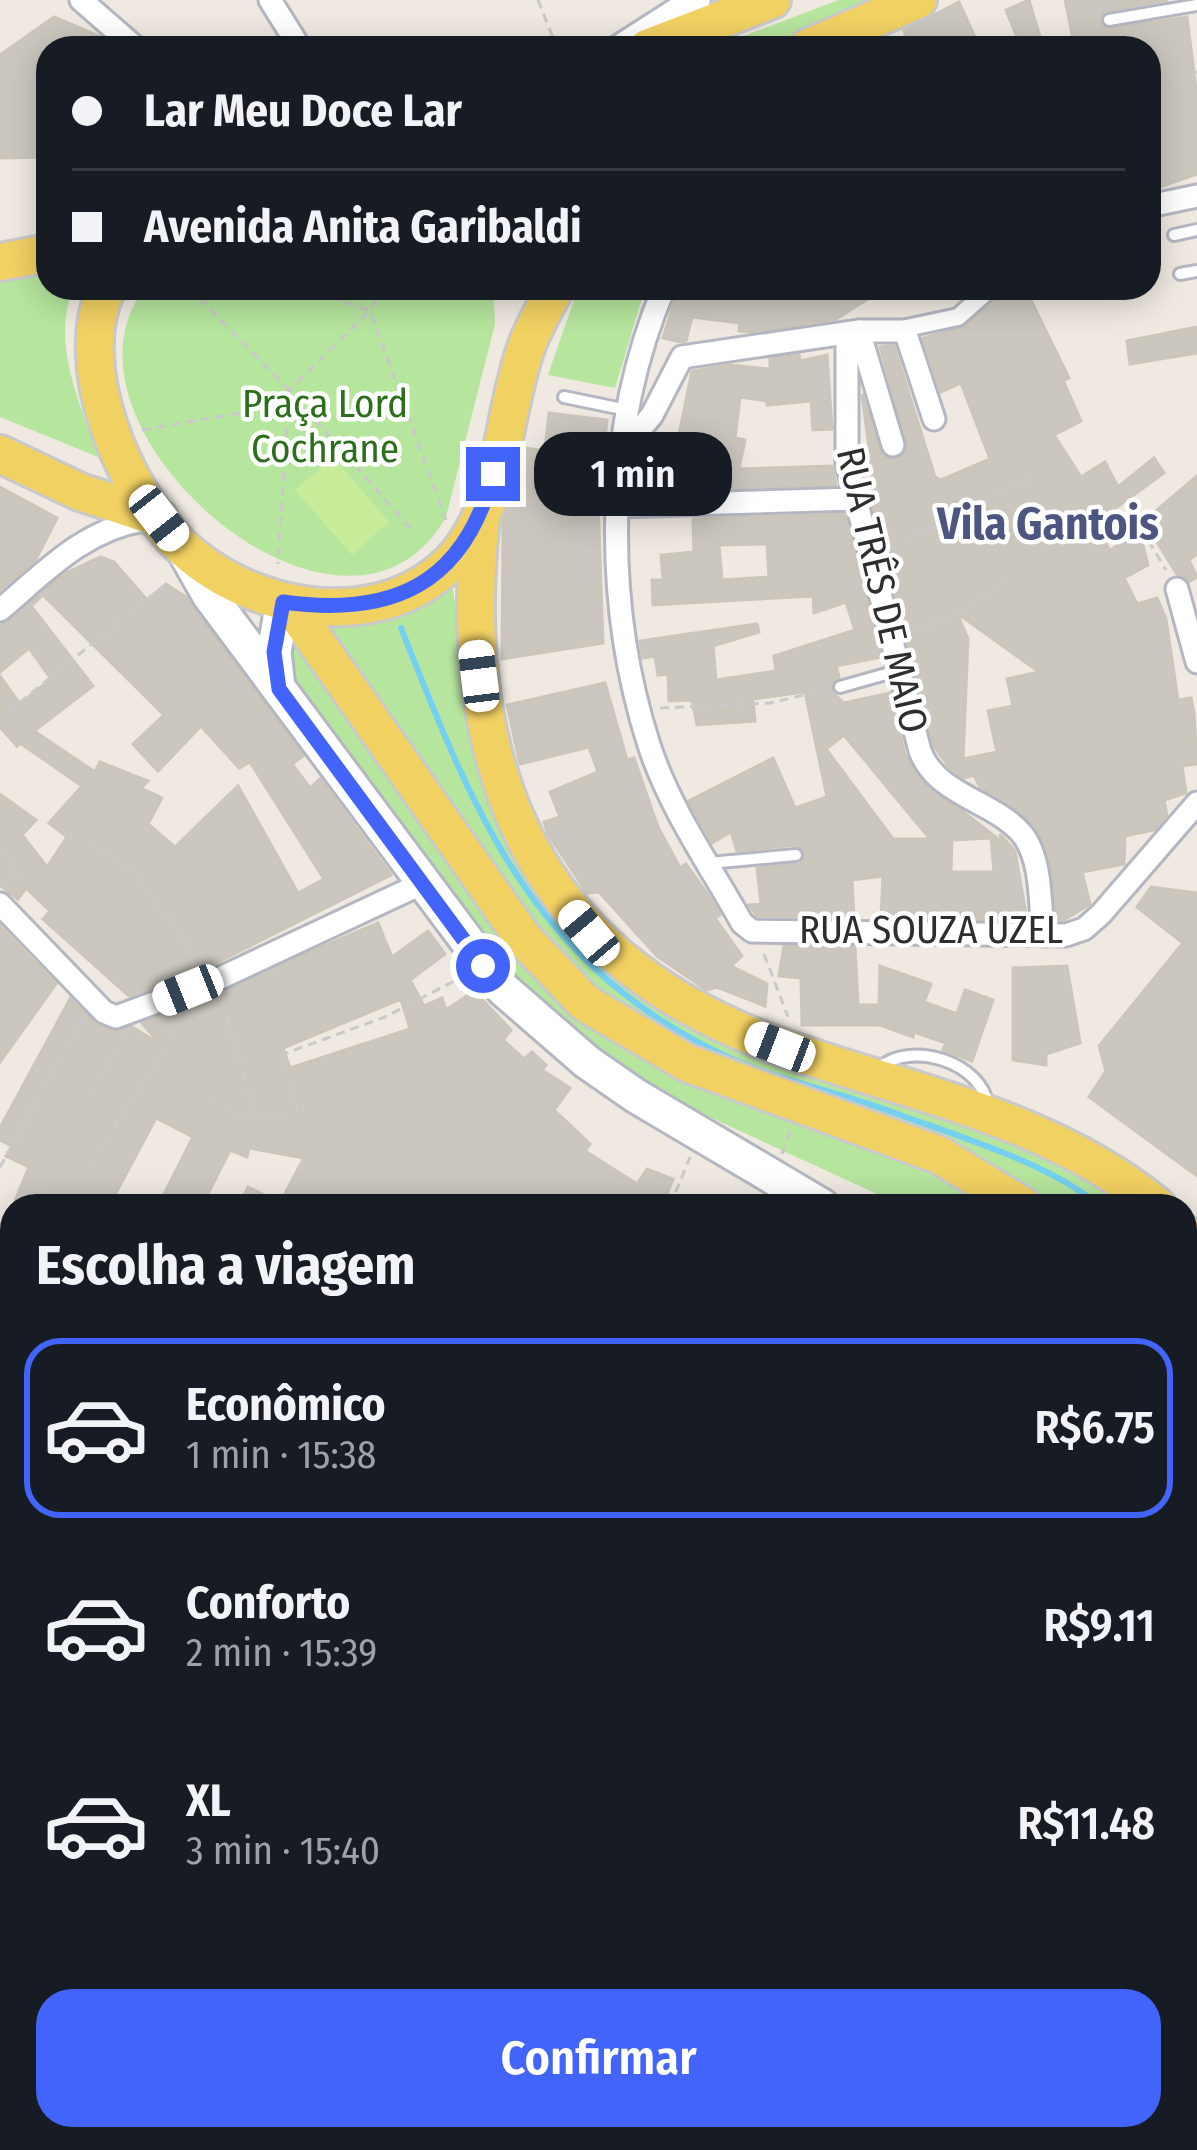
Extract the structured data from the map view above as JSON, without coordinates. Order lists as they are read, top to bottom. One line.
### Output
{"streets":{"street":["RUA TRÊS DE MAIO","RUA SOUZA UZEL"]},"crossings":[["RUA TRÊS DE MAIO","RUA SOUZA UZEL"]],"districts":["Vila Gantois"],"parks":["Praça Lord Cochrane"],"page":{"banner":["Lar Meu Doce Lar","Avenida Anita Garibaldi"],"bubble":"1 min","heading":"Escolha a viagem","list":[{"name":"Econômico","note":"1 min · 15:38","value":"R$6.75"},{"name":"Conforto","note":"2 min · 15:39","value":"R$9.11"},{"name":"XL","note":"3 min · 15:40","value":"R$11.48"}],"buttons":"Confirmar"}}
